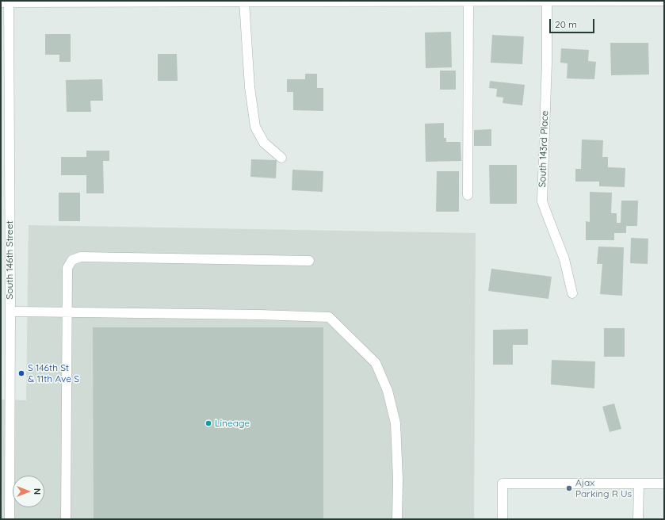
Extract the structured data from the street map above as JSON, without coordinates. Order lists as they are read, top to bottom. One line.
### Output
{"streets":{"street":["South 143rd Place","South 146th Street"]},"places":["S 146th St & 11th Ave S","Lineage","Ajax Parking R Us"],"scale_bar":"20 m","north":"right"}
